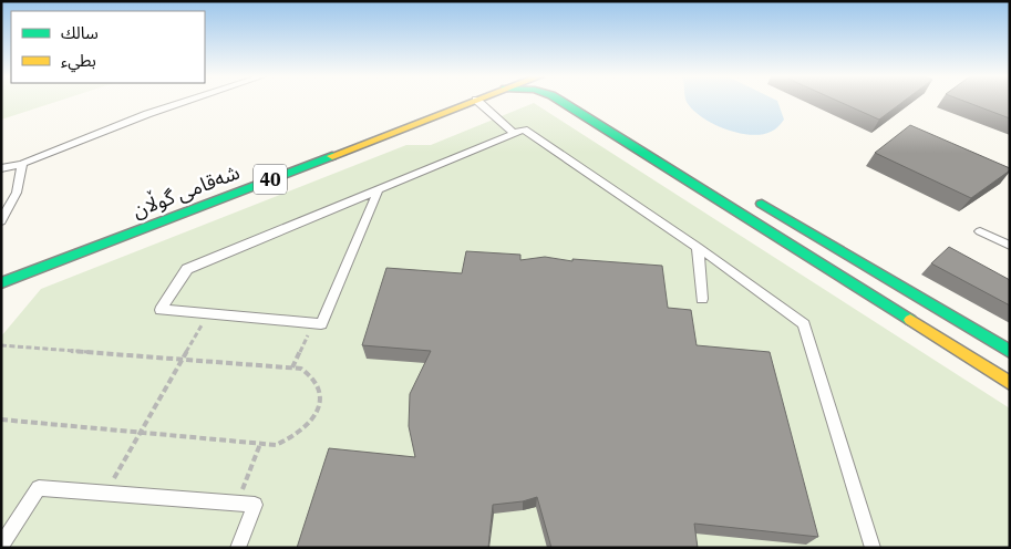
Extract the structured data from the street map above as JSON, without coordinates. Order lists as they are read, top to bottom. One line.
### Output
{"streets":{"street":["40","شەقامی گوڵان"]},"legend":["سالك","بطيء"]}
